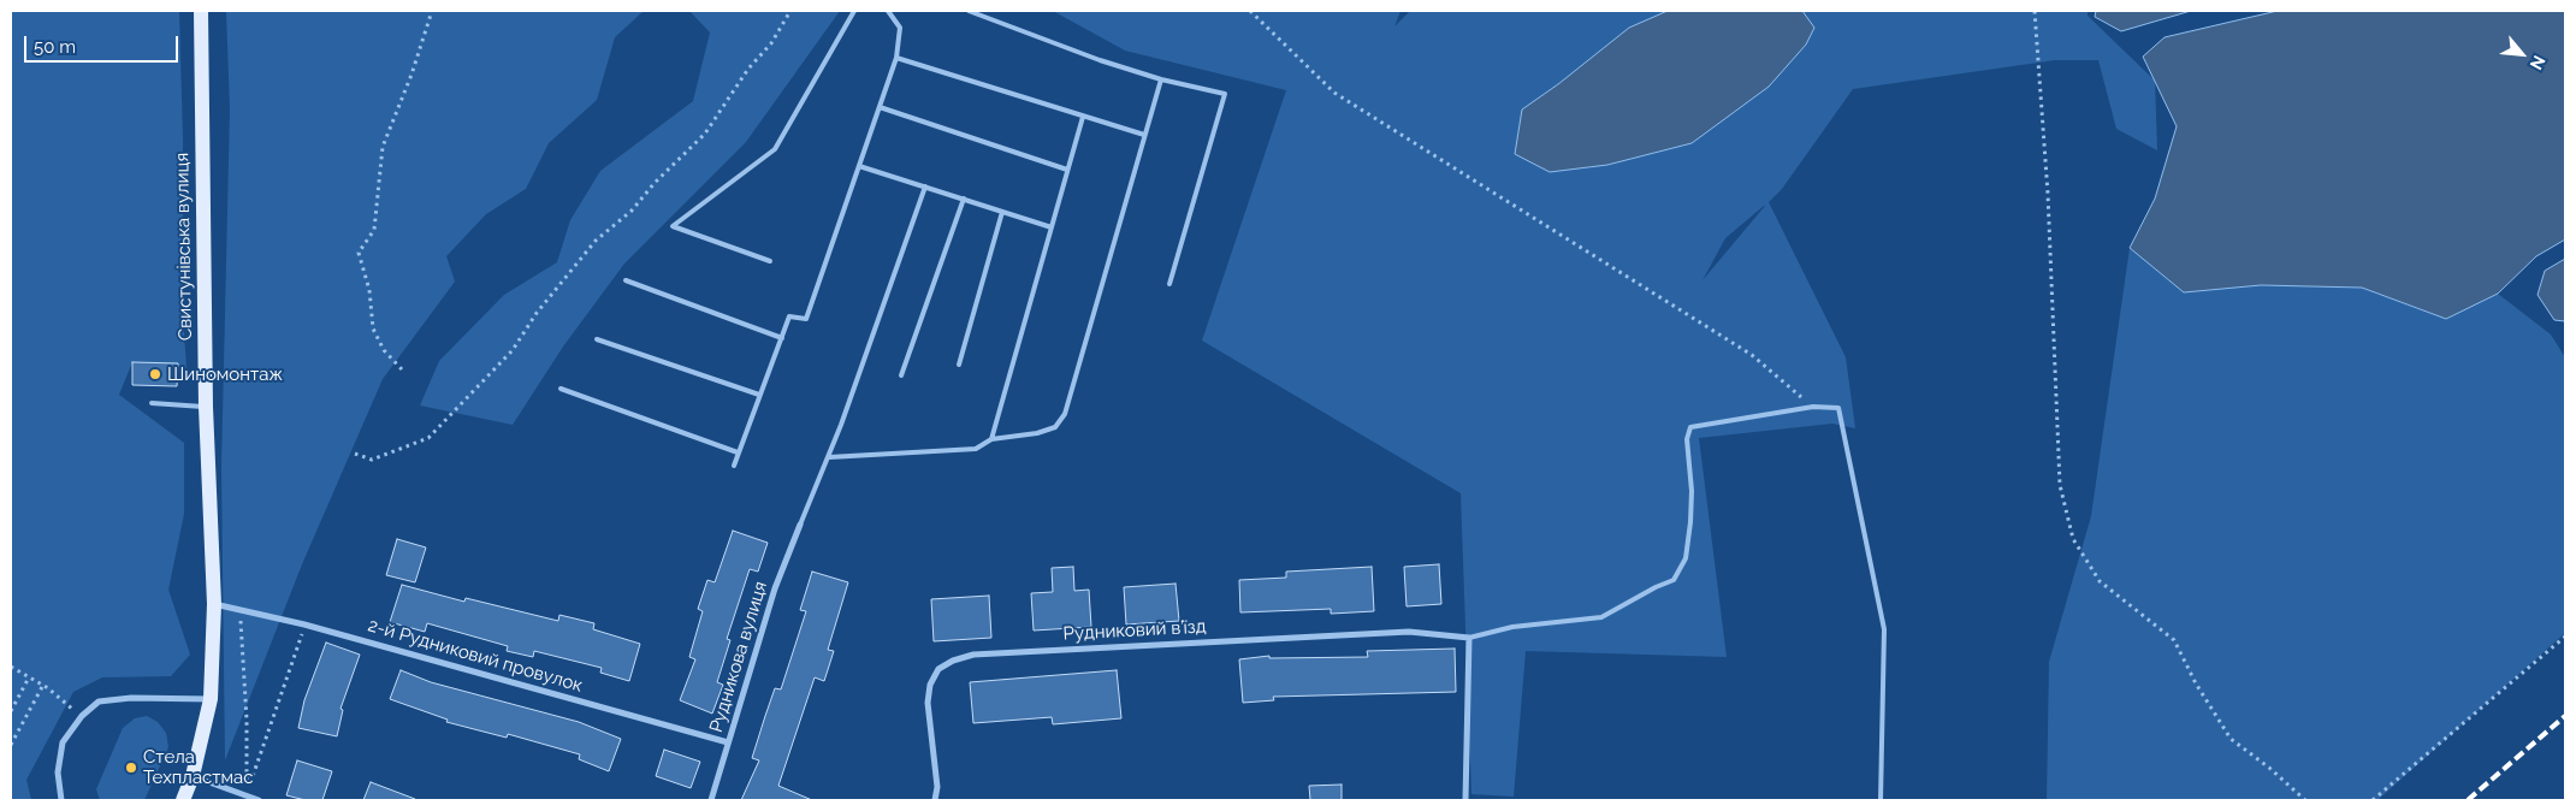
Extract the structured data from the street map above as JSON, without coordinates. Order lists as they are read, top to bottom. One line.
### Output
{"streets":{"main road":["Свистунівська вулиця"],"street":["Рудниковий в’їзд","2-й Рудниковий провулок","Рудникова вулиця"]},"crossings":[["Свистунівська вулиця","2-й Рудниковий провулок"],["2-й Рудниковий провулок","Рудникова вулиця"]],"places":["Шиномонтаж","Стела Техпластмас"],"scale_bar":"50 m","north":"bottom right"}
